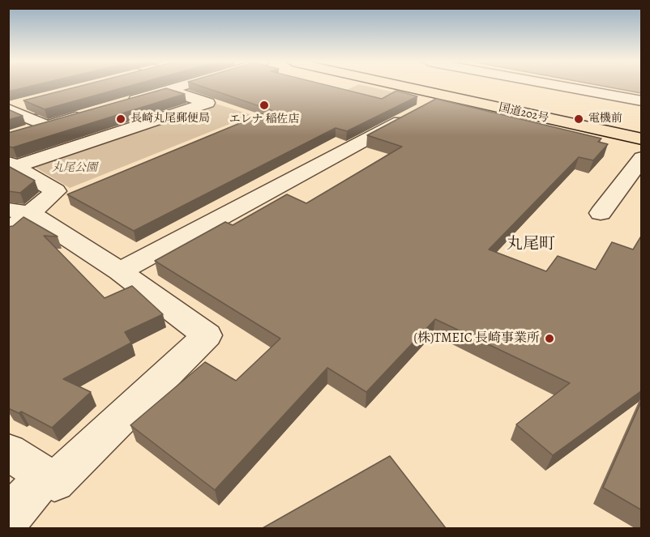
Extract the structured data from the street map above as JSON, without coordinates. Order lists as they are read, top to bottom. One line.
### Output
{"streets":{"highway":["国道202号"]},"districts":["丸尾町"],"parks":["丸尾公園"],"places":["エレナ 稲佐店","長崎丸尾郵便局","電機前","(株)TMEIC 長崎事業所"]}
